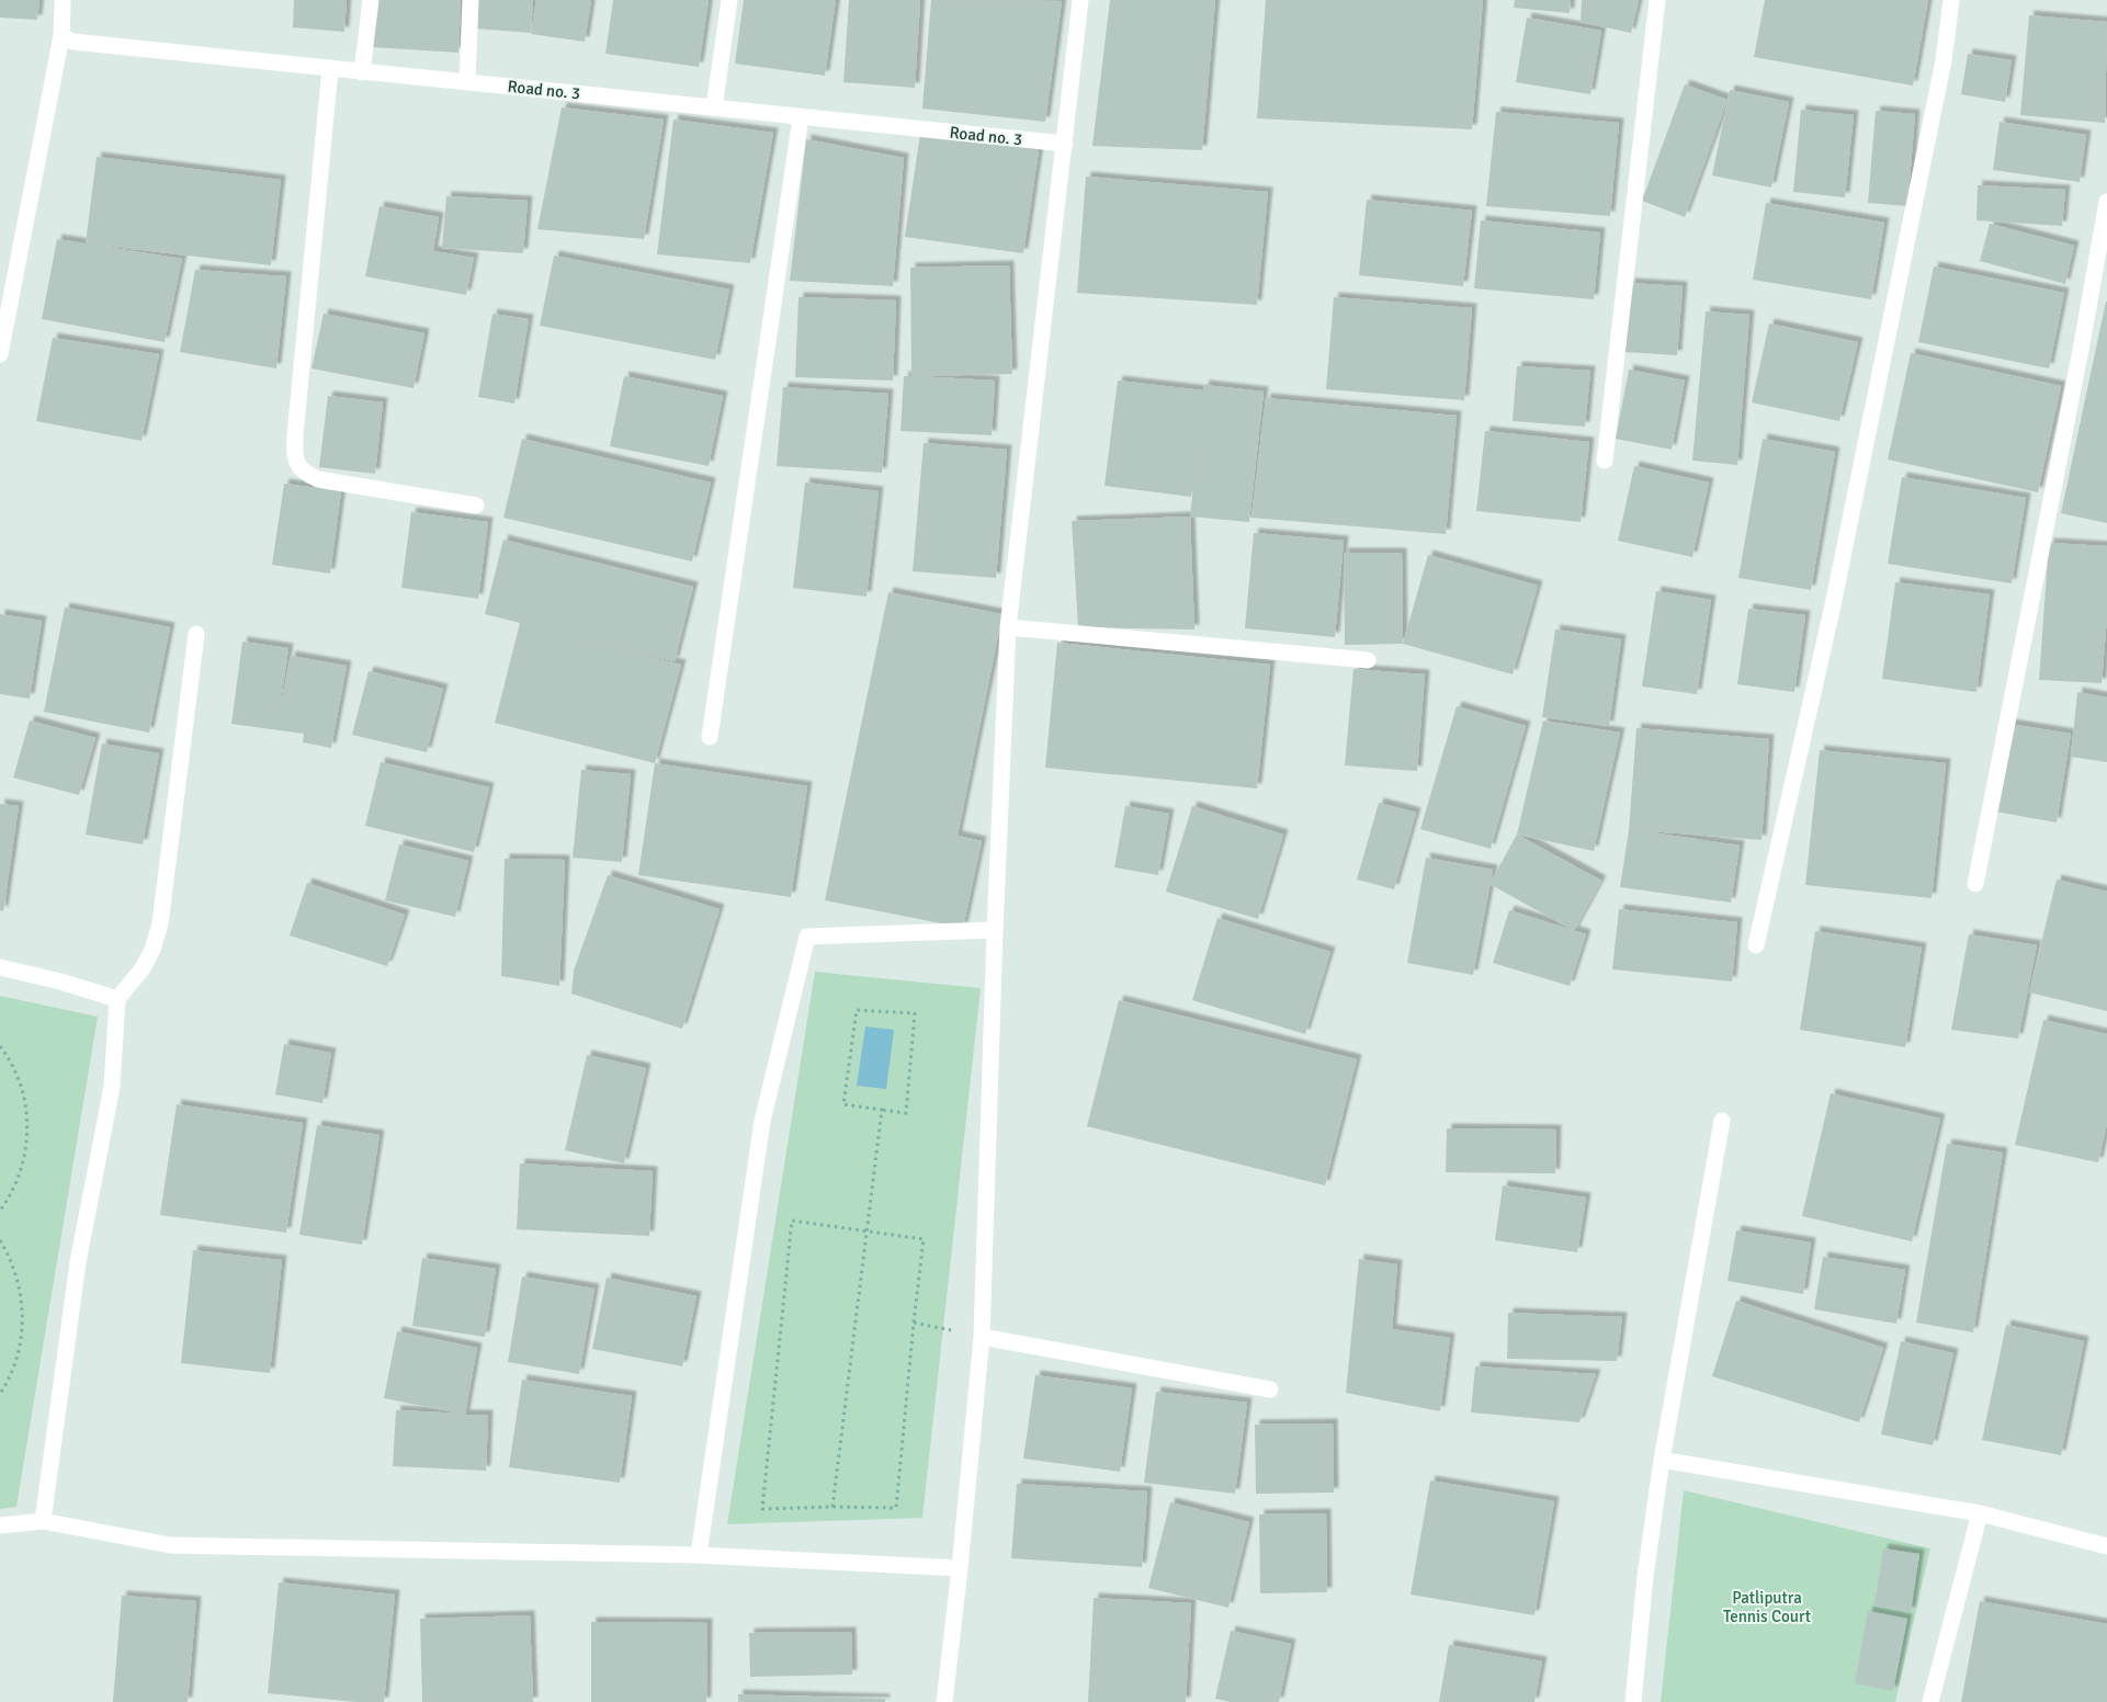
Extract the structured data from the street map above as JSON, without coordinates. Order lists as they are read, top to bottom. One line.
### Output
{"streets":{"street":["Road no. 3"]},"parks":["Patliputra Tennis Court"]}
